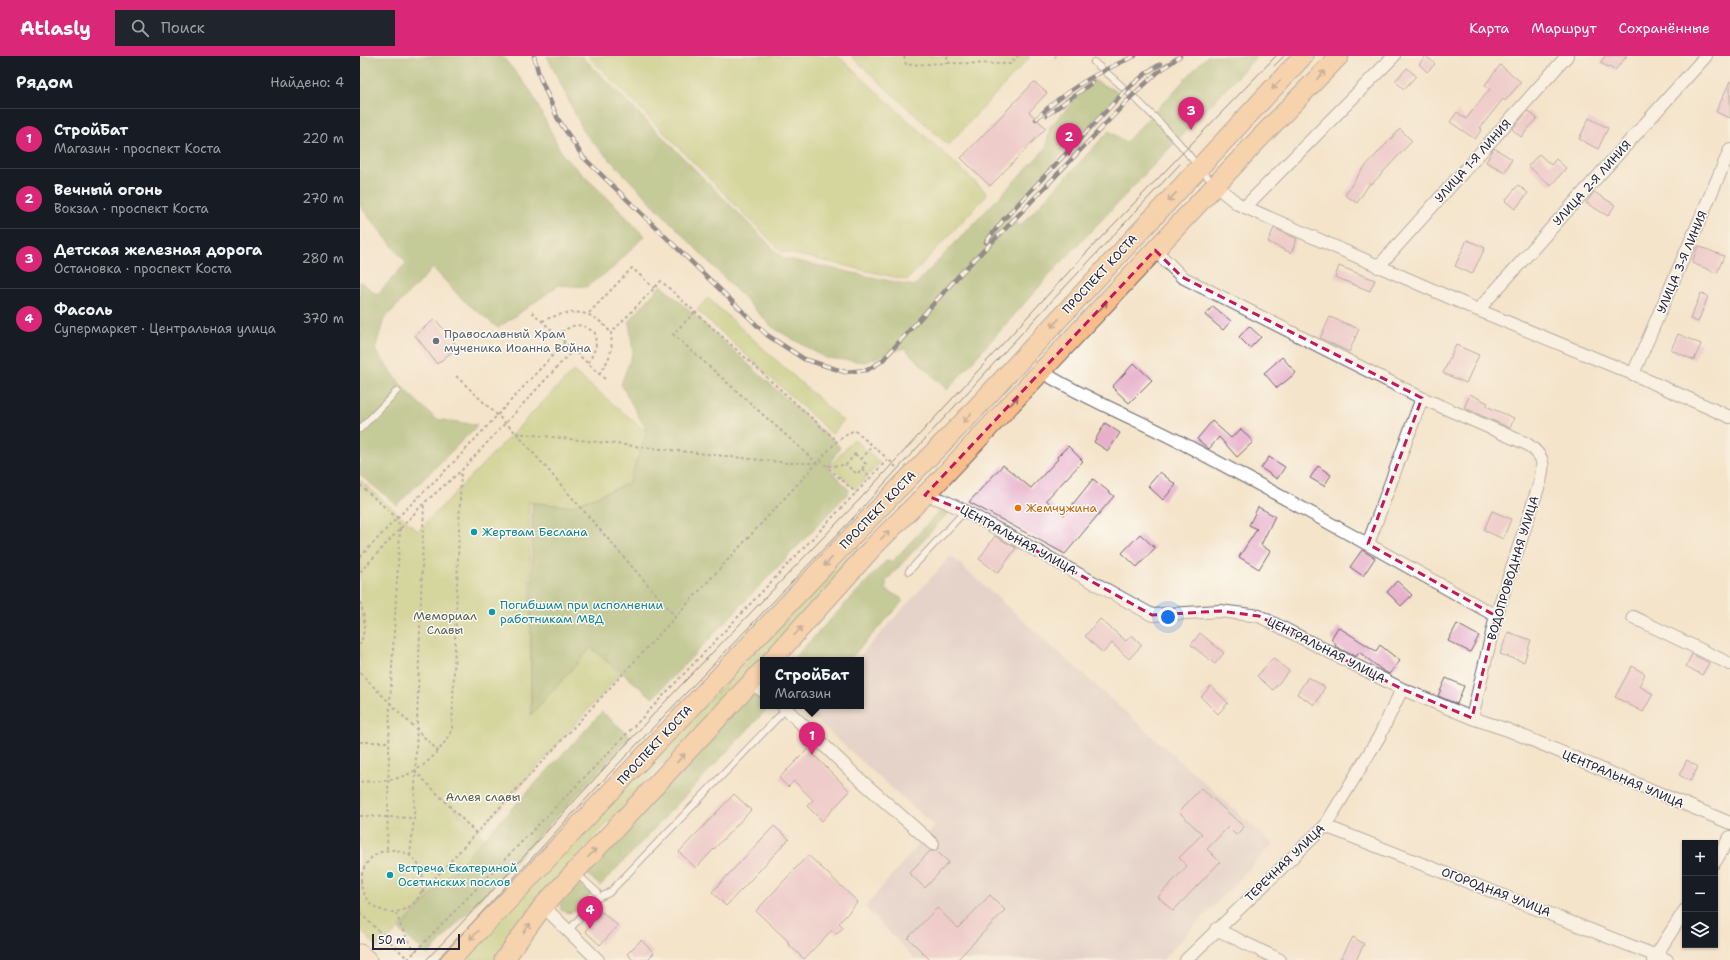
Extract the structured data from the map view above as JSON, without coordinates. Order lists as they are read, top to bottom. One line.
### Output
{"streets":{"main road":["ПРОСПЕКТ КОСТА"],"street":["УЛИЦА 1-Я ЛИНИЯ","УЛИЦА 2-Я ЛИНИЯ","УЛИЦА 3-Я ЛИНИЯ","ЦЕНТРАЛЬНАЯ УЛИЦА","ВОДОПРОВОДНАЯ УЛИЦА","ТЕРЕЧНАЯ УЛИЦА","ОГОРОДНАЯ УЛИЦА"]},"crossings":[["ПРОСПЕКТ КОСТА","ЦЕНТРАЛЬНАЯ УЛИЦА"],["ЦЕНТРАЛЬНАЯ УЛИЦА","ВОДОПРОВОДНАЯ УЛИЦА"],["ЦЕНТРАЛЬНАЯ УЛИЦА","ТЕРЕЧНАЯ УЛИЦА"],["ТЕРЕЧНАЯ УЛИЦА","ОГОРОДНАЯ УЛИЦА"]],"parks":["Мемориал Славы","Аллея славы"],"places":["Православный Храм мученика Иоанна Война","Жемчужина","Жертвам Беслана","Погибшим при исполнении работникам МВД","Встреча Екатериной Осетинских послов"],"scale_bar":"50 m","page":{"header":"Atlasly","search":"Поиск","nav":["Карта","Маршрут","Сохранённые"],"heading":["Рядом","Найдено: 4"],"pins":["3","2","1","4"],"list":[{"mark":"1","name":"СтройБат","note":"Магазин · проспект Коста","value":"220 m"},{"mark":"2","name":"Вечный огонь","note":"Вокзал · проспект Коста","value":"270 m"},{"mark":"3","name":"Детская железная дорога","note":"Остановка · проспект Коста","value":"280 m"},{"mark":"4","name":"Фасоль","note":"Супермаркет · Центральная улица","value":"370 m"}],"popup":["СтройБат","Магазин"],"map_buttons":["+","−"],"scale":"50 m"}}
